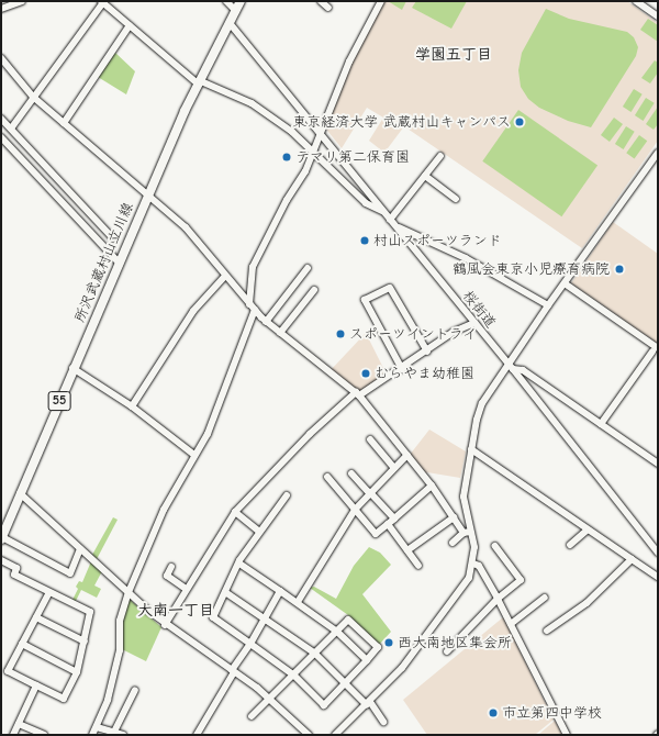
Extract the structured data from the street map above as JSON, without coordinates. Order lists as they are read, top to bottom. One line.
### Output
{"streets":{"main road":["所沢武蔵村山立川線","55"],"street":["桜街道"]},"crossings":[["所沢武蔵村山立川線","桜街道"]],"districts":["学園五丁目","大南一丁目"],"places":["東京経済大学 武蔵村山キャンパス","テマリ第二保育園","村山スポーツランド","鶴風会東京小児療育病院","スポーツイントライ","むらやま幼稚園","西大南地区集会所","市立第四中学校"]}
